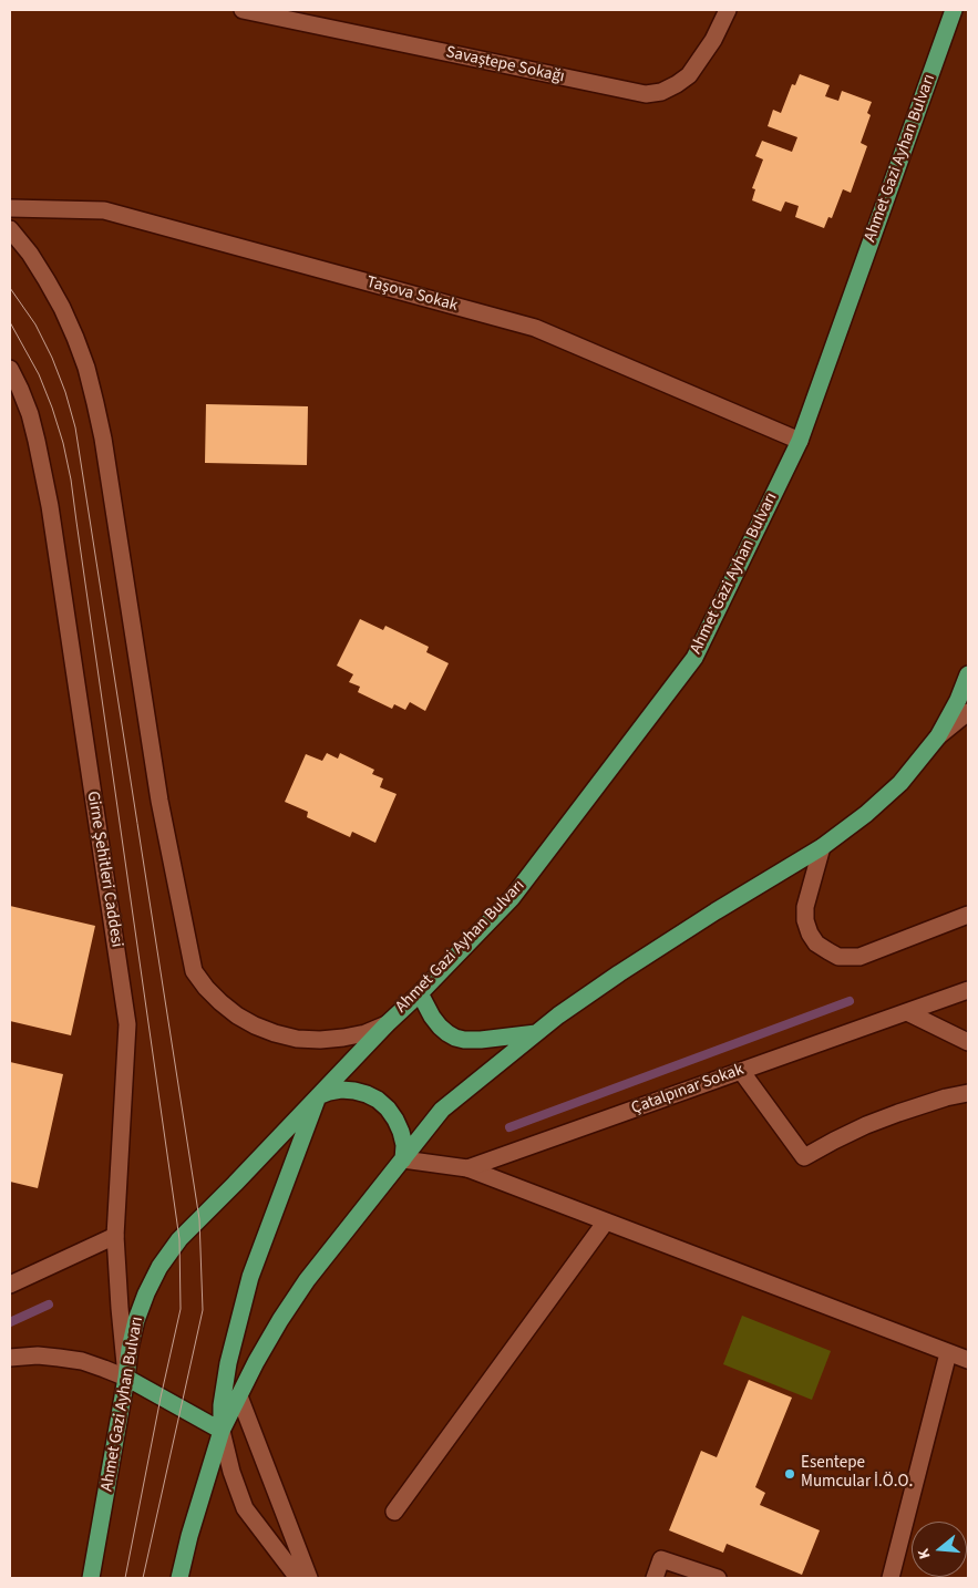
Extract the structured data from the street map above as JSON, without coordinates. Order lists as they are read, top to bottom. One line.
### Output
{"streets":{"main road":["Ahmet Gazi Ayhan Bulvarı"],"street":["Savaştepe Sokağı","Taşova Sokak","Girne Şehitleri Caddesi","Çatalpınar Sokak"]},"crossings":[["Ahmet Gazi Ayhan Bulvarı","Taşova Sokak"],["Ahmet Gazi Ayhan Bulvarı","Girne Şehitleri Caddesi"]],"places":["Esentepe Mumcular İ.Ö.O."],"north":"left"}
